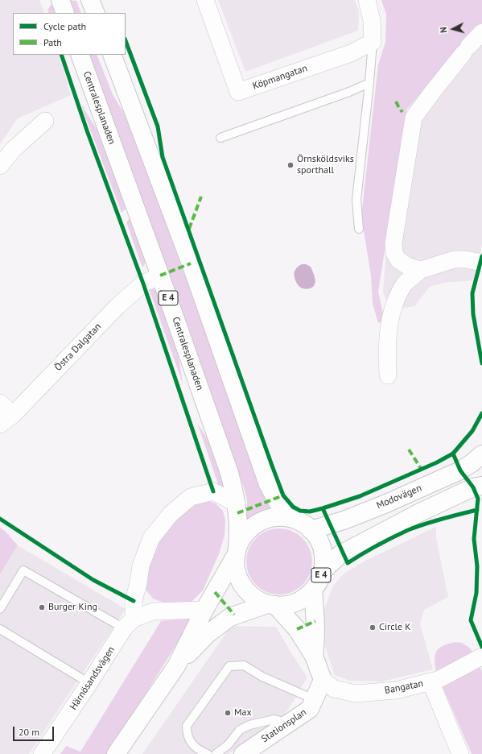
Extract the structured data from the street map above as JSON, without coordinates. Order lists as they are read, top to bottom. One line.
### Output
{"streets":{"main road":["Centralesplanaden","E 4","Modovägen","Stationsplan"],"street":["Köpmangatan","Östra Dalgatan","Härnösandsvägen","Bangatan"]},"crossings":[["Centralesplanaden","E 4"],["Centralesplanaden","Östra Dalgatan"],["Centralesplanaden","Modovägen"],["E 4","Modovägen"],["Bangatan","Stationsplan"]],"places":["Örnsköldsviks sporthall","Burger King","Circle K","Max"],"legend":["Cycle path","Path"],"scale_bar":"20 m","north":"left"}
